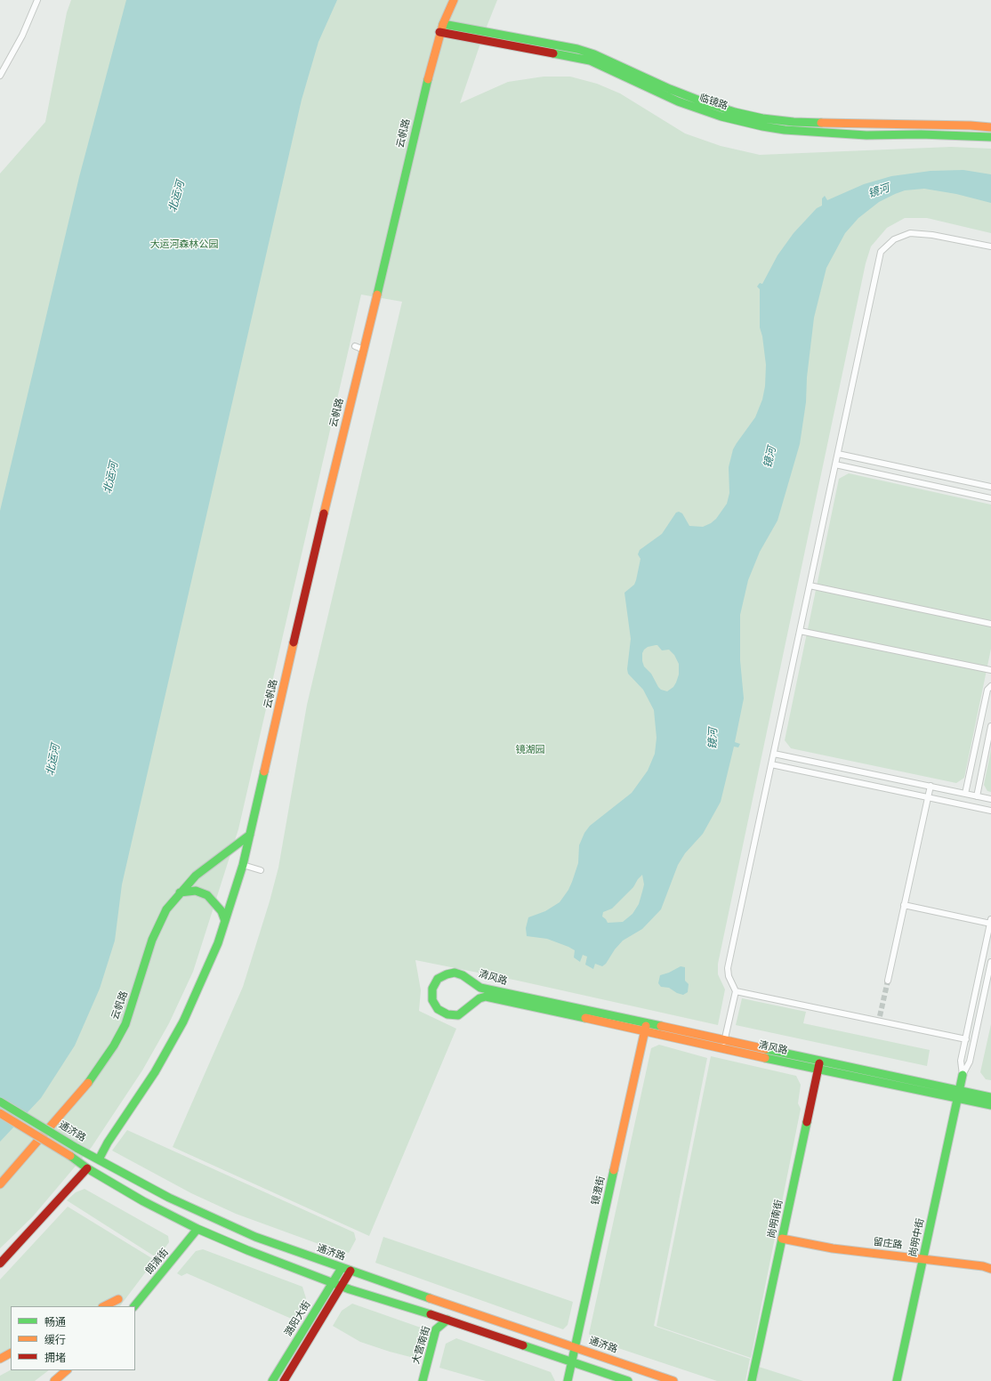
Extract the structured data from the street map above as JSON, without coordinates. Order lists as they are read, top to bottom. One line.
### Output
{"streets":{"street":["临镜路","云帆路","清风路","通济路","镜澄街","尚明南街","尚明中街","留庄路","朗清街","潞阳大街","大营南街"]},"crossings":[["临镜路","云帆路"],["云帆路","通济路"],["清风路","镜澄街"],["清风路","尚明南街"],["清风路","尚明中街"],["通济路","镜澄街"],["通济路","潞阳大街"],["尚明南街","留庄路"],["尚明中街","留庄路"]],"water":["镜河","北运河"],"parks":["大运河森林公园","镜湖园"],"legend":["畅通","缓行","拥堵"]}
